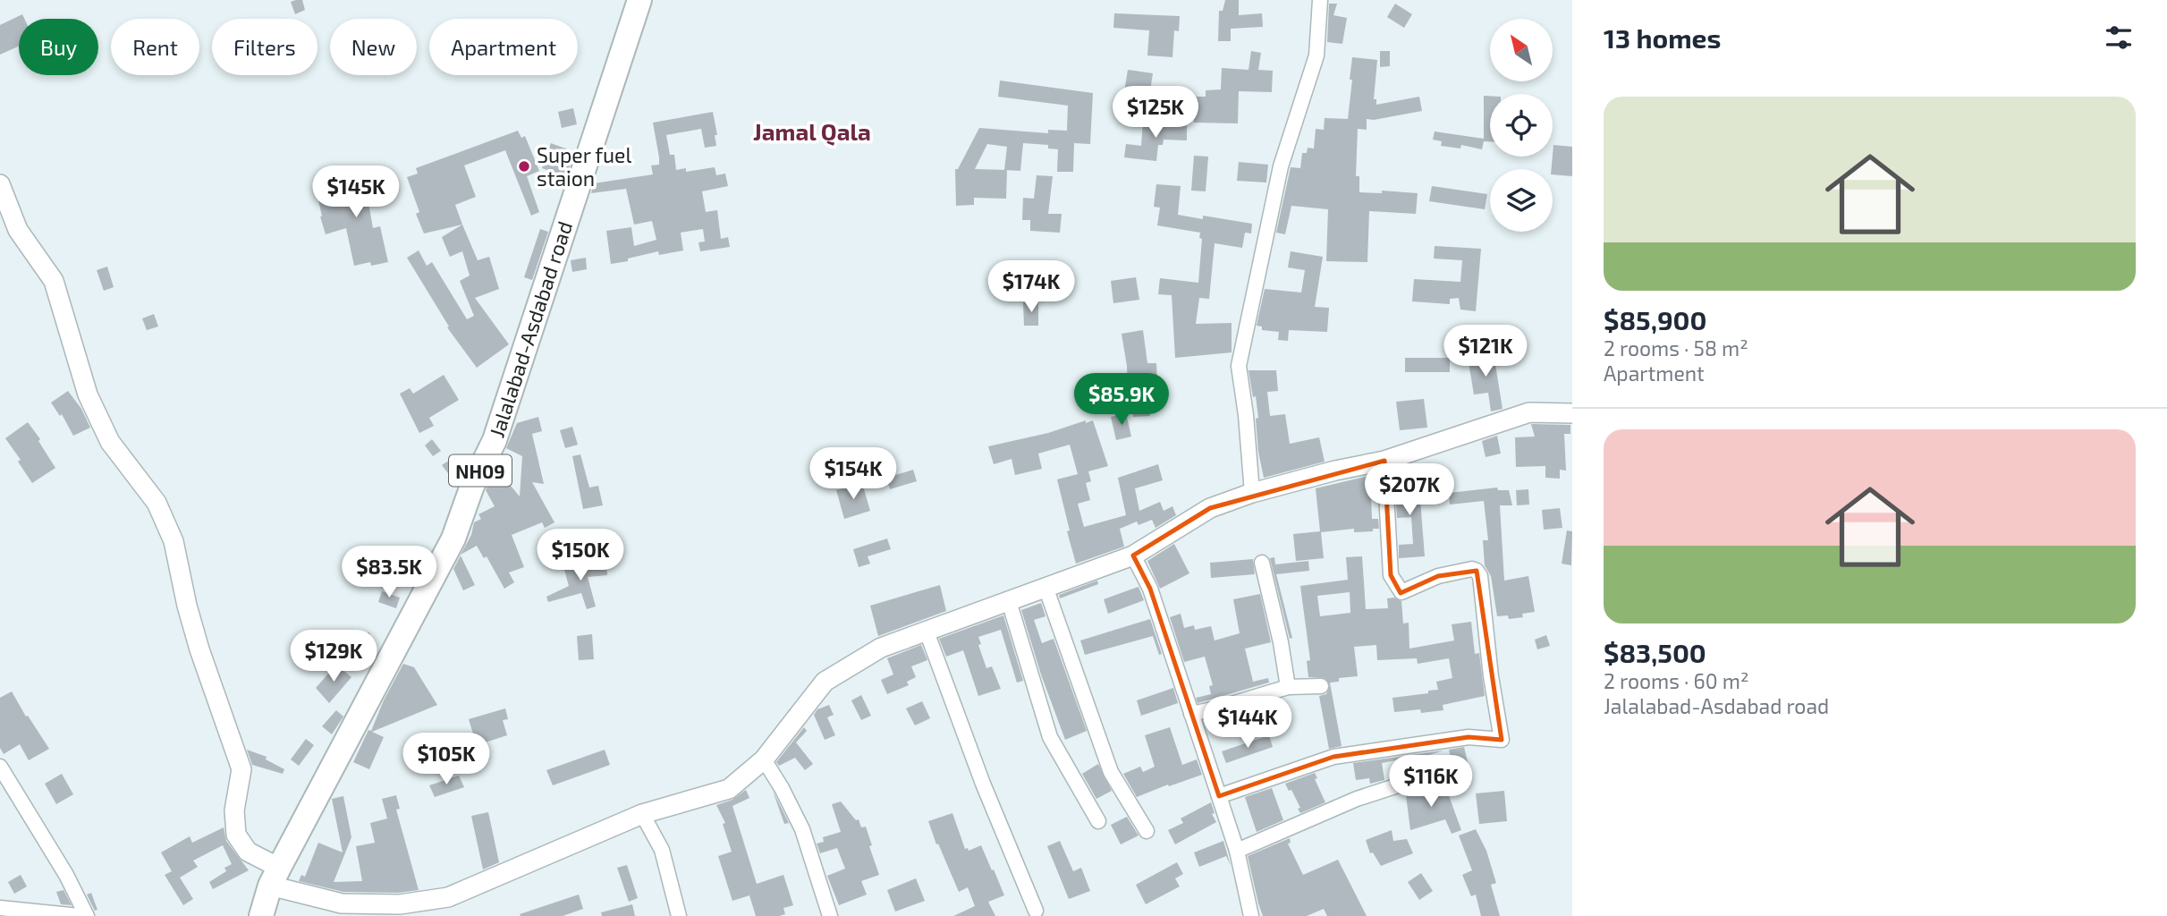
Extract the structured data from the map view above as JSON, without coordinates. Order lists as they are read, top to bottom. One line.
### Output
{"streets":{"main road":["Jalalabad-Asdabad road","NH09"]},"districts":["Jamal Qala"],"places":["Super fuel staion"],"north":"top left","page":{"heading":"13 homes","chip":["Buy","Rent","Filters","New","Apartment"],"list":[{"name":"$85,900","note":"2 rooms · 58 m² · Apartment"},{"name":"$83,500","note":"2 rooms · 60 m² · Jalalabad-Asdabad road"}],"price":["$125K","$145K","$174K","$121K","$85.9K","$154K","$207K","$150K","$83.5K","$129K","$144K","$105K","$116K"]}}
